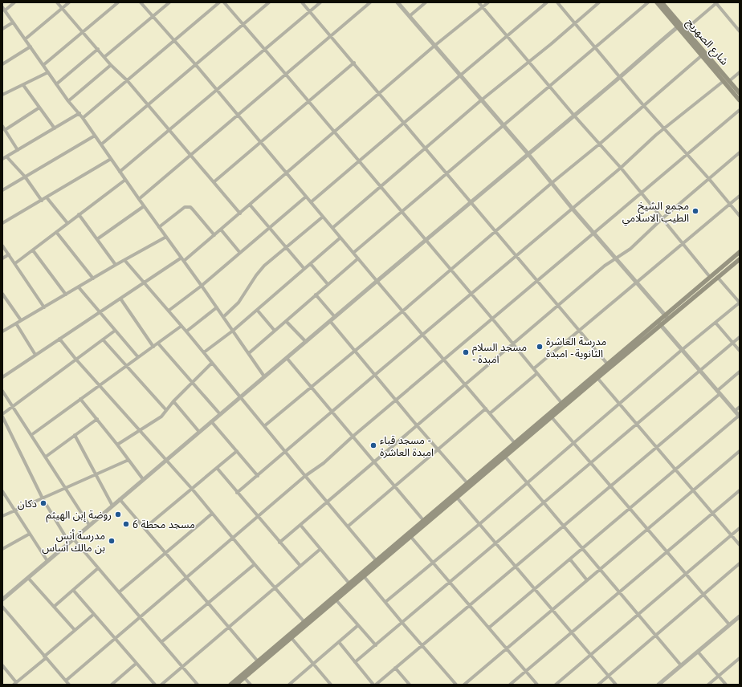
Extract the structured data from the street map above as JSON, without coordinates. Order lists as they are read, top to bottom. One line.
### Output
{"streets":{"main road":["شارع الصهريج"]},"places":["مجمع الشيخ الطيب الاسلامي","مدرسة العاشرة الثانوية - امبدة","مسجد السلام - امبدة","مسجد قباء - امبدة العاشرة","دكان","روضة إبن الهيثم","مسجد محطة 6","مدرسة أنس بن مالك أساس"]}
